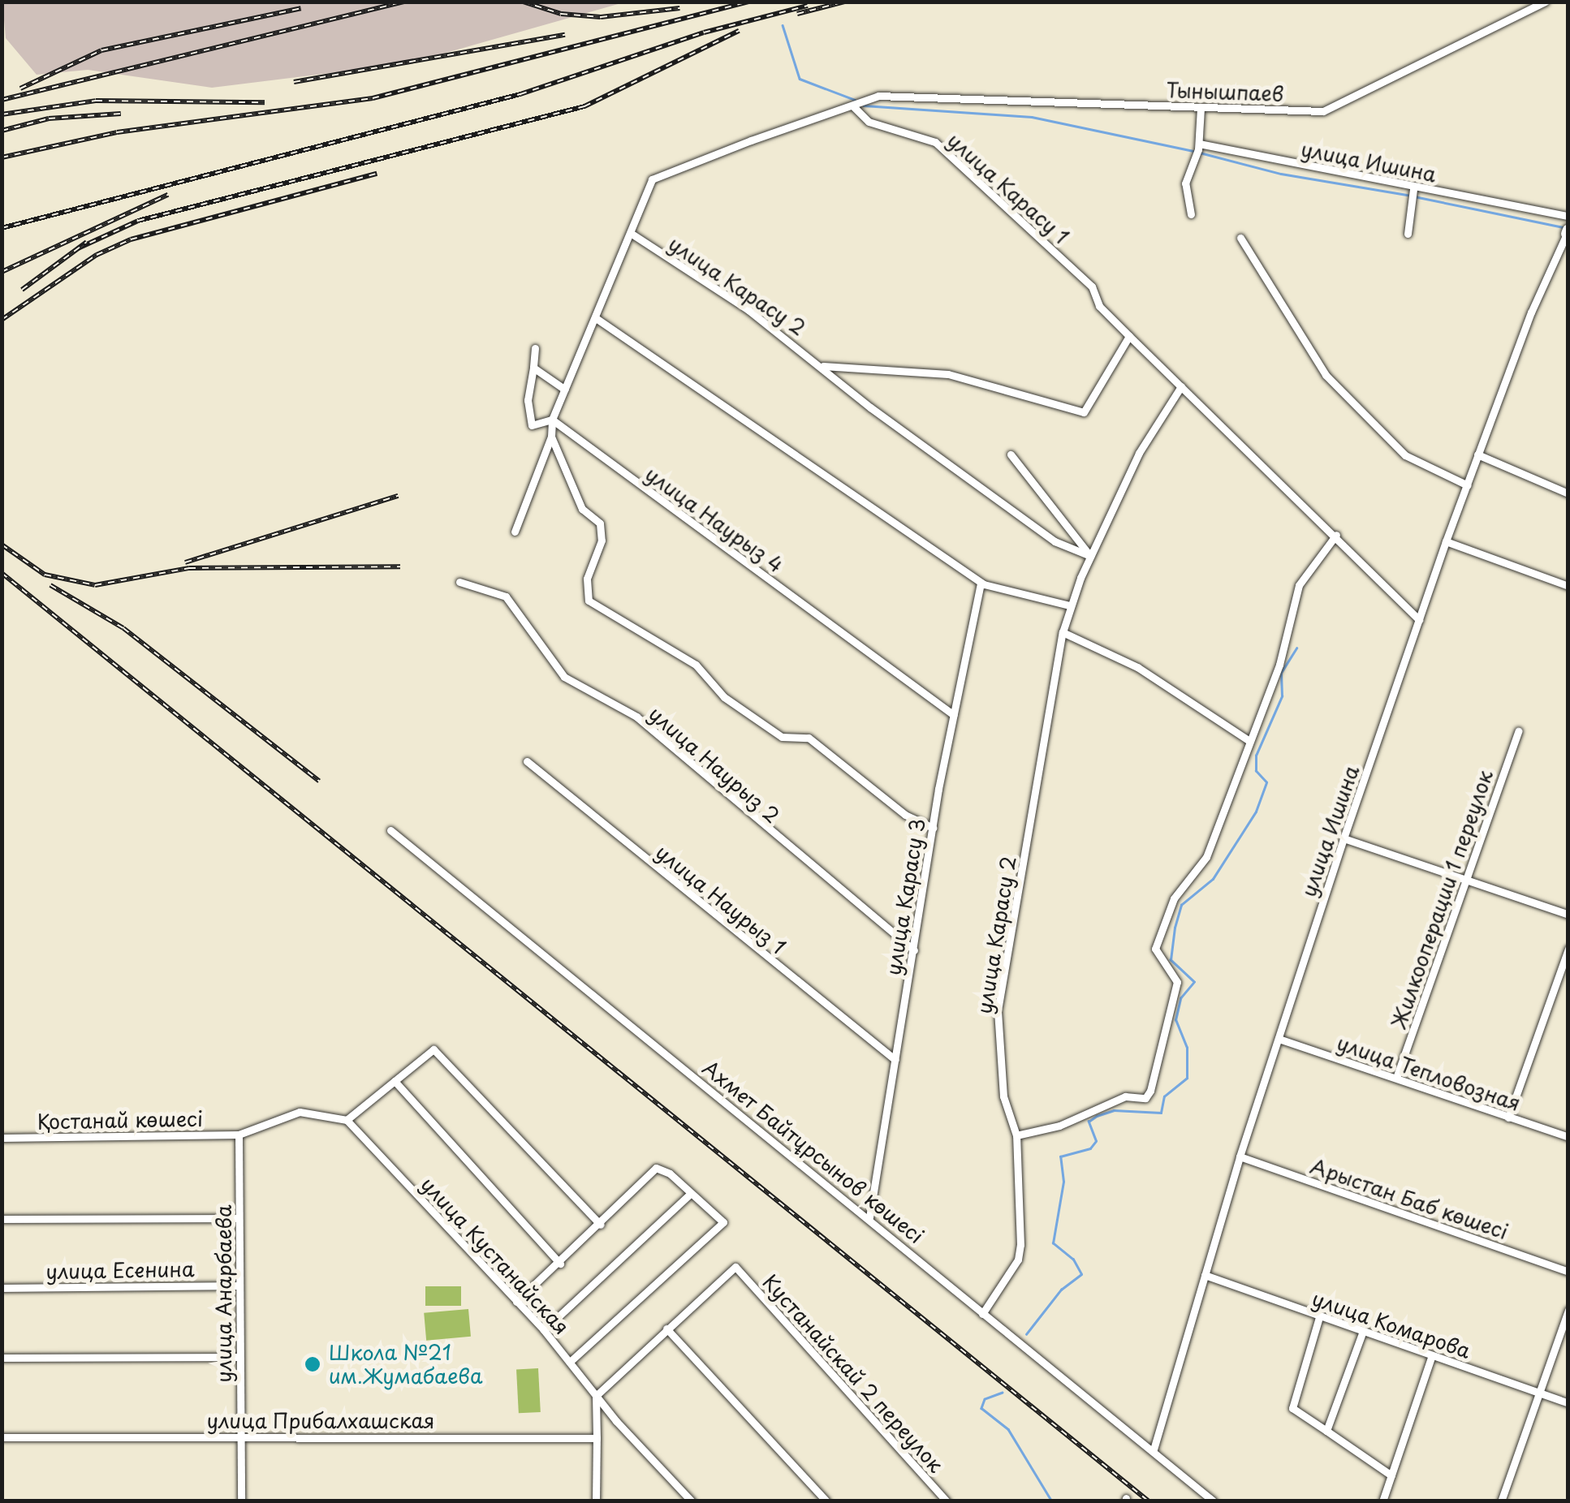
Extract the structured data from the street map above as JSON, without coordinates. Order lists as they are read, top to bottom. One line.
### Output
{"streets":{"street":["Тынышпаев","улица Ишина","улица Карасу 1","улица Карасу 2","улица Наурыз 4","улица Наурыз 2","улица Карасу 3","улица Наурыз 1","Жилкооперации 1 переулок","улица Тепловозная","Қостанай көшесі","Ахмет Байтұрсынов көшесі","Арыстан Баб көшесі","улица Кустанайская","улица Есенина","улица Анарбаева","улица Комарова","Кустанайскай 2 переулок","улица Прибалхашская"]},"crossings":[["Тынышпаев","улица Карасу 1"],["улица Ишина","улица Карасу 1"],["улица Ишина","улица Тепловозная"],["улица Ишина","Ахмет Байтұрсынов көшесі"],["улица Ишина","Арыстан Баб көшесі"],["улица Ишина","улица Комарова"],["улица Карасу 1","улица Карасу 2"],["улица Карасу 2","Ахмет Байтұрсынов көшесі"],["улица Наурыз 4","улица Карасу 3"],["улица Наурыз 2","улица Карасу 3"],["улица Карасу 3","улица Наурыз 1"],["улица Карасу 3","Ахмет Байтұрсынов көшесі"],["Жилкооперации 1 переулок","улица Тепловозная"],["Қостанай көшесі","улица Анарбаева"],["улица Есенина","улица Анарбаева"],["улица Анарбаева","улица Прибалхашская"]],"places":["Школа №21 им.Жумабаева"]}
